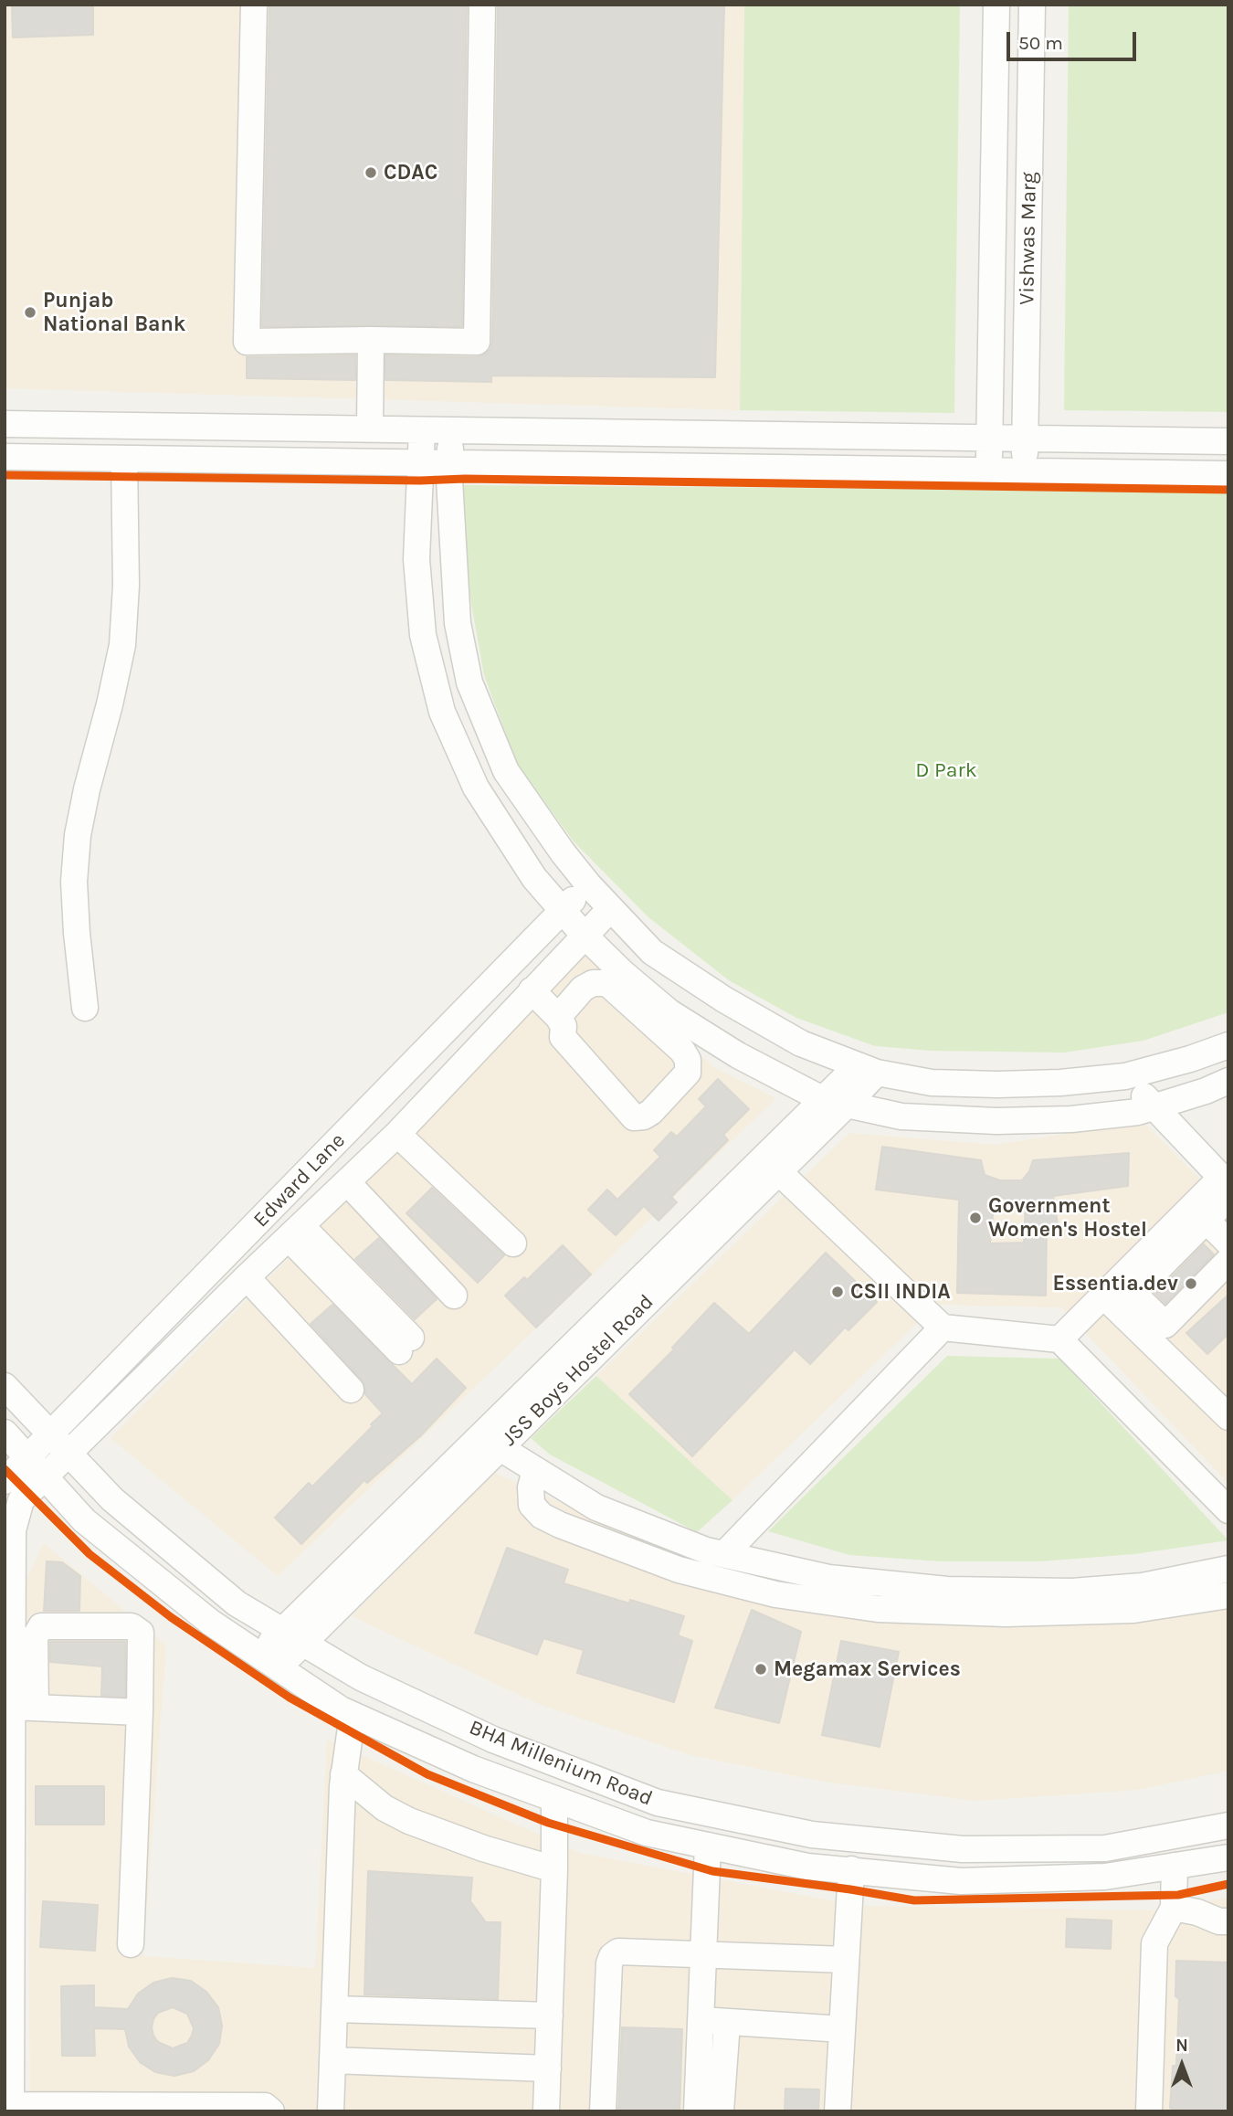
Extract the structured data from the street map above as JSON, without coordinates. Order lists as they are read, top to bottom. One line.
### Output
{"streets":{"street":["Vishwas Marg","Edward Lane","JSS Boys Hostel Road","BHA Millenium Road"]},"crossings":[["Edward Lane","BHA Millenium Road"],["JSS Boys Hostel Road","BHA Millenium Road"]],"parks":["D Park"],"places":["CDAC","Punjab National Bank","Government Women's Hostel","Essentia.dev","CSII INDIA","Megamax Services"],"scale_bar":"50 m","north":"top"}
